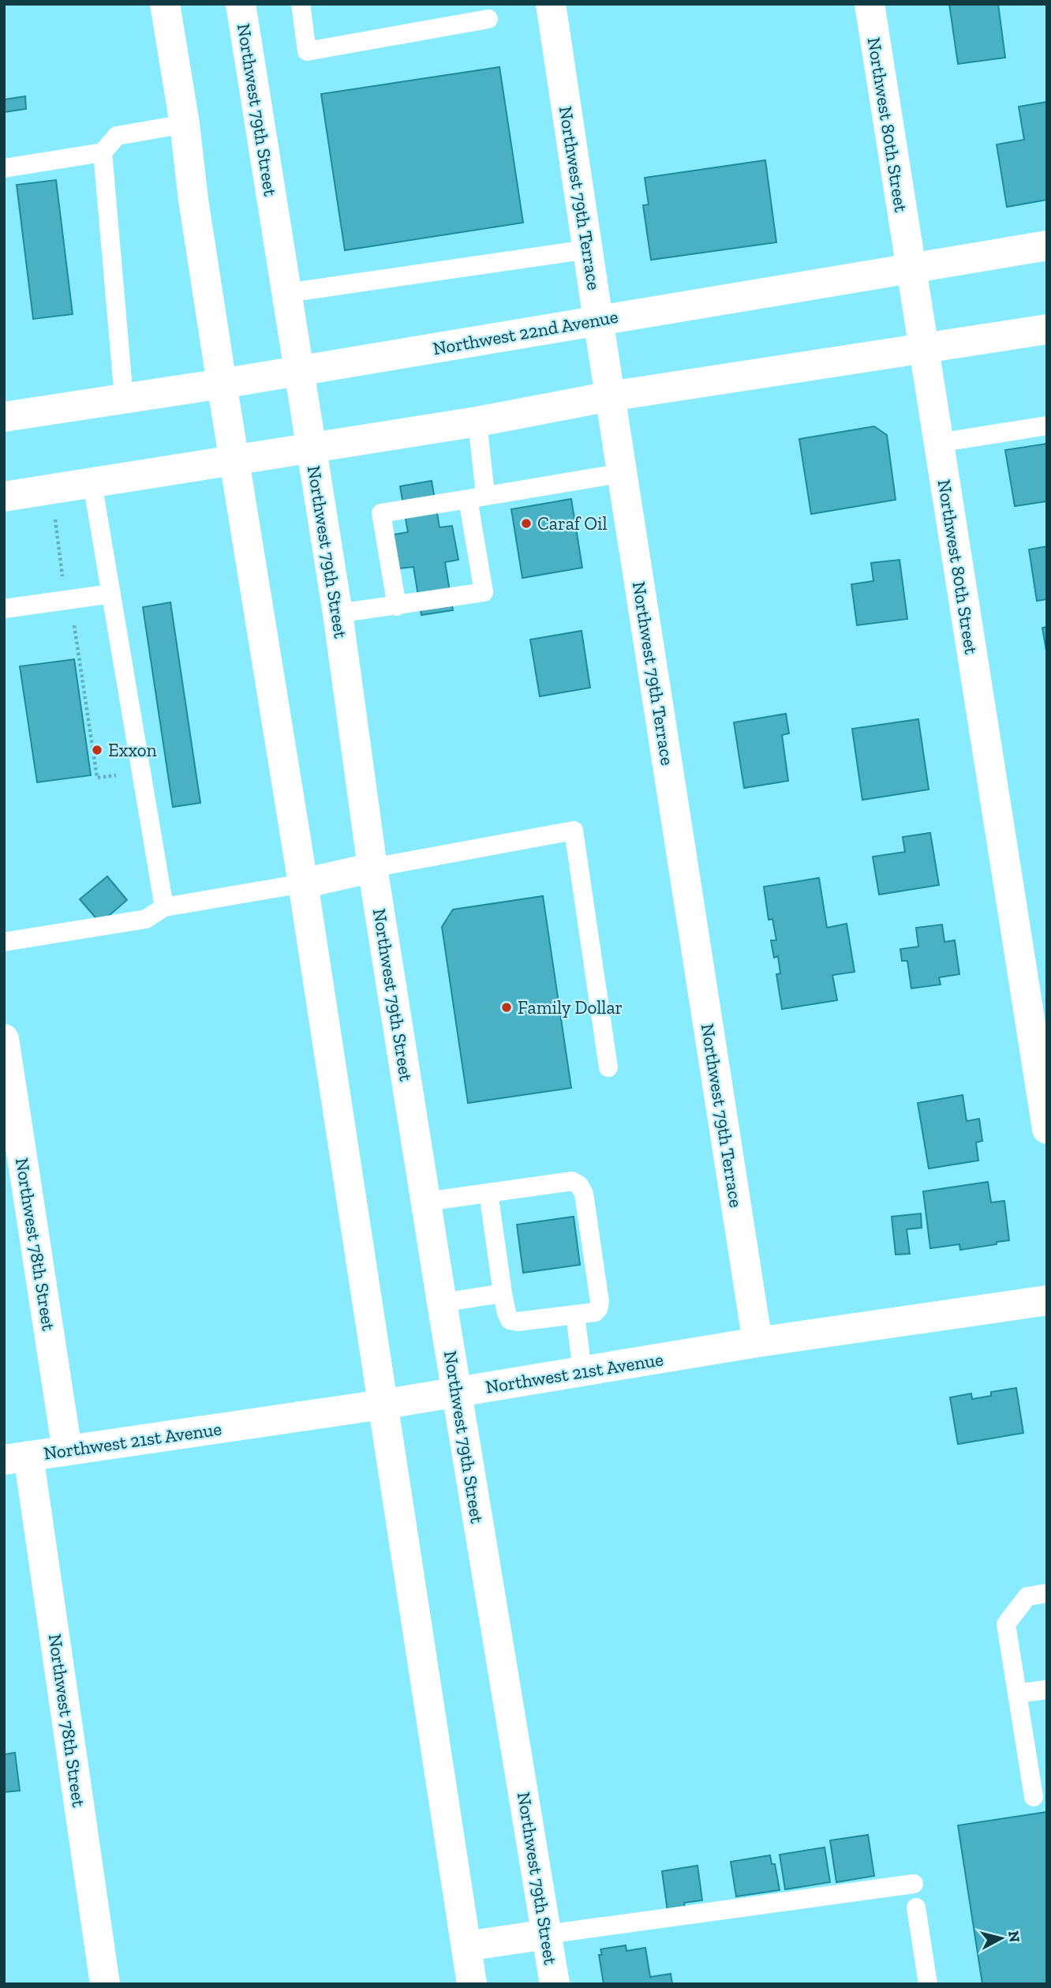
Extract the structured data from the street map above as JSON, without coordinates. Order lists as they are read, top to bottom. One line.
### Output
{"streets":{"main road":["Northwest 79th Street","Northwest 80th Street","Northwest 79th Terrace","Northwest 22nd Avenue","Northwest 78th Street","Northwest 21st Avenue"]},"crossings":[["Northwest 79th Street","Northwest 22nd Avenue"],["Northwest 79th Street","Northwest 21st Avenue"],["Northwest 80th Street","Northwest 22nd Avenue"],["Northwest 79th Terrace","Northwest 22nd Avenue"],["Northwest 79th Terrace","Northwest 21st Avenue"],["Northwest 78th Street","Northwest 21st Avenue"]],"places":["Caraf Oil","Exxon","Family Dollar"],"north":"right"}
